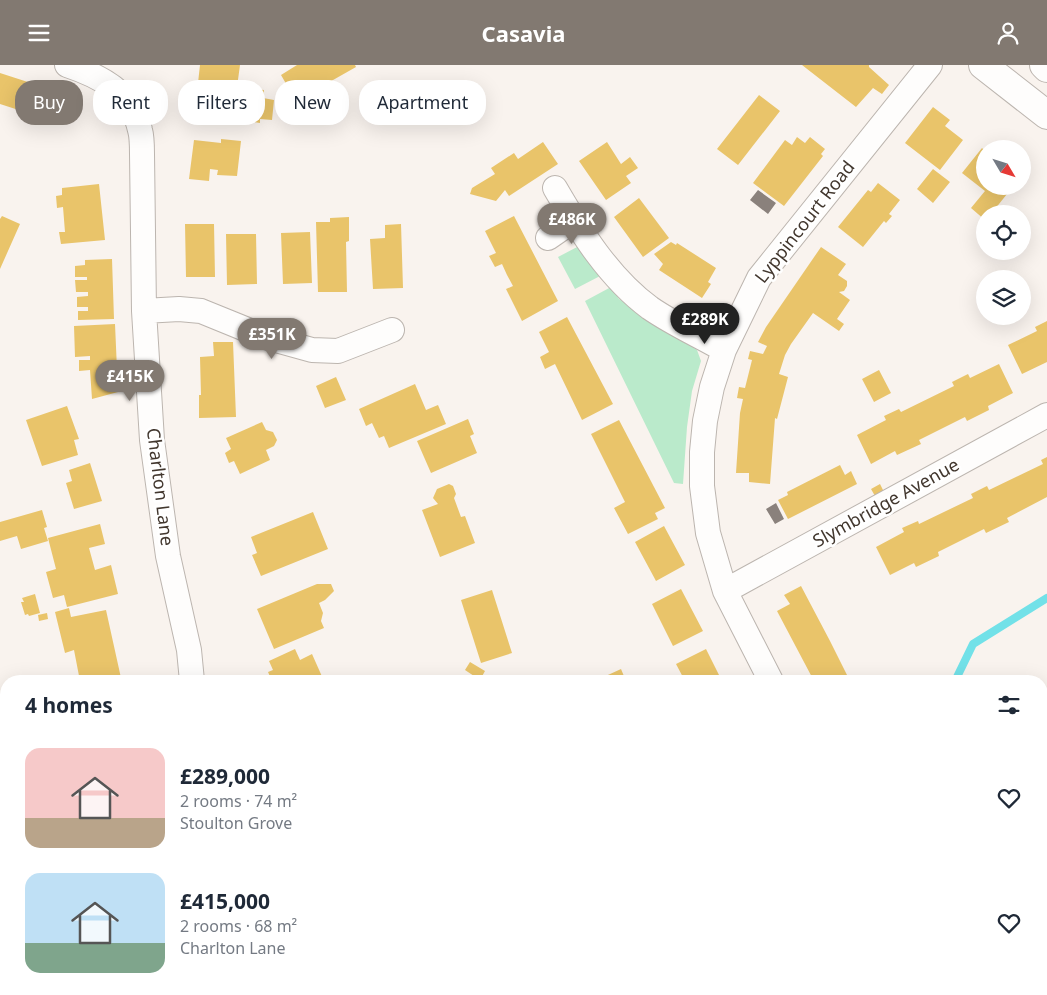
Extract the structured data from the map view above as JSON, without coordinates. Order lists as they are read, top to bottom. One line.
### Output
{"streets":{"street":["Lyppincourt Road","Charlton Lane","Slymbridge Avenue"]},"crossings":[["Lyppincourt Road","Slymbridge Avenue"]],"north":"bottom right","page":{"header":"Casavia","chip":["Buy","Rent","Filters","New","Apartment"],"price":["£486K","£289K","£351K","£415K"],"heading":"4 homes","list":[{"name":"£289,000","note":"2 rooms · 74 m² · Stoulton Grove"},{"name":"£415,000","note":"2 rooms · 68 m² · Charlton Lane"}]}}
